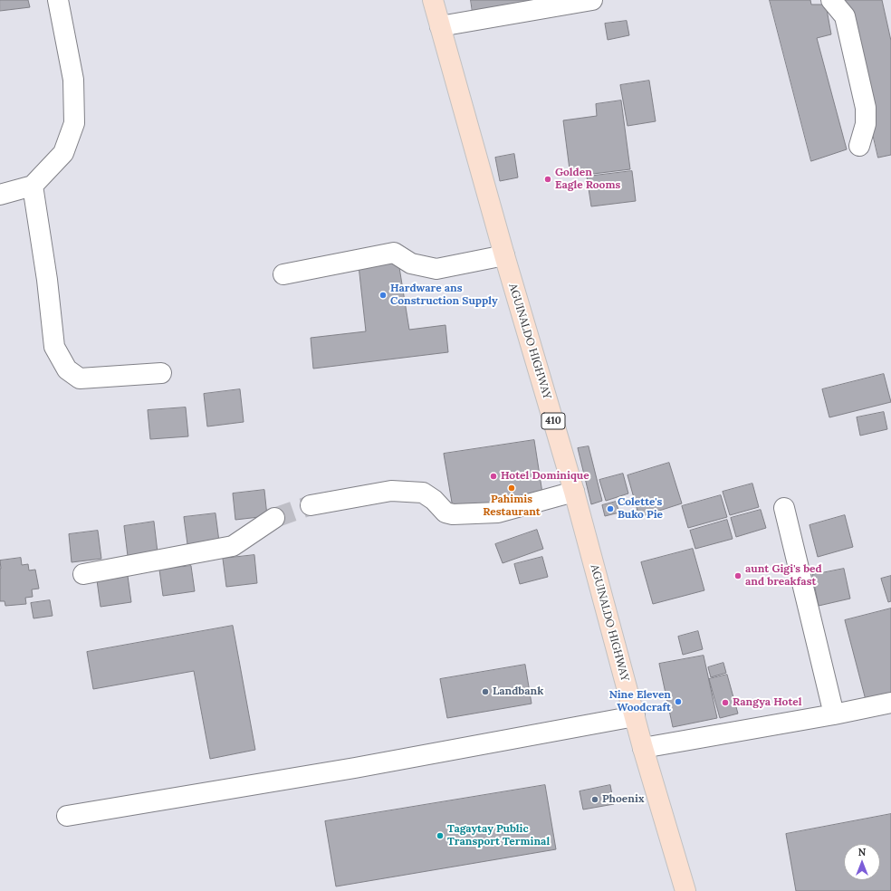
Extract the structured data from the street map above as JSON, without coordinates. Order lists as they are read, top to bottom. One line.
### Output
{"streets":{"main road":["AGUINALDO HIGHWAY","410"]},"places":["Golden Eagle Rooms","Hardware ans Construction Supply","Hotel Dominique","Pahimis Restaurant","Colette's Buko Pie","aunt Gigi's bed and breakfast","Landbank","Nine Eleven Woodcraft","Rangya Hotel","Phoenix","Tagaytay Public Transport Terminal"],"north":"top"}
